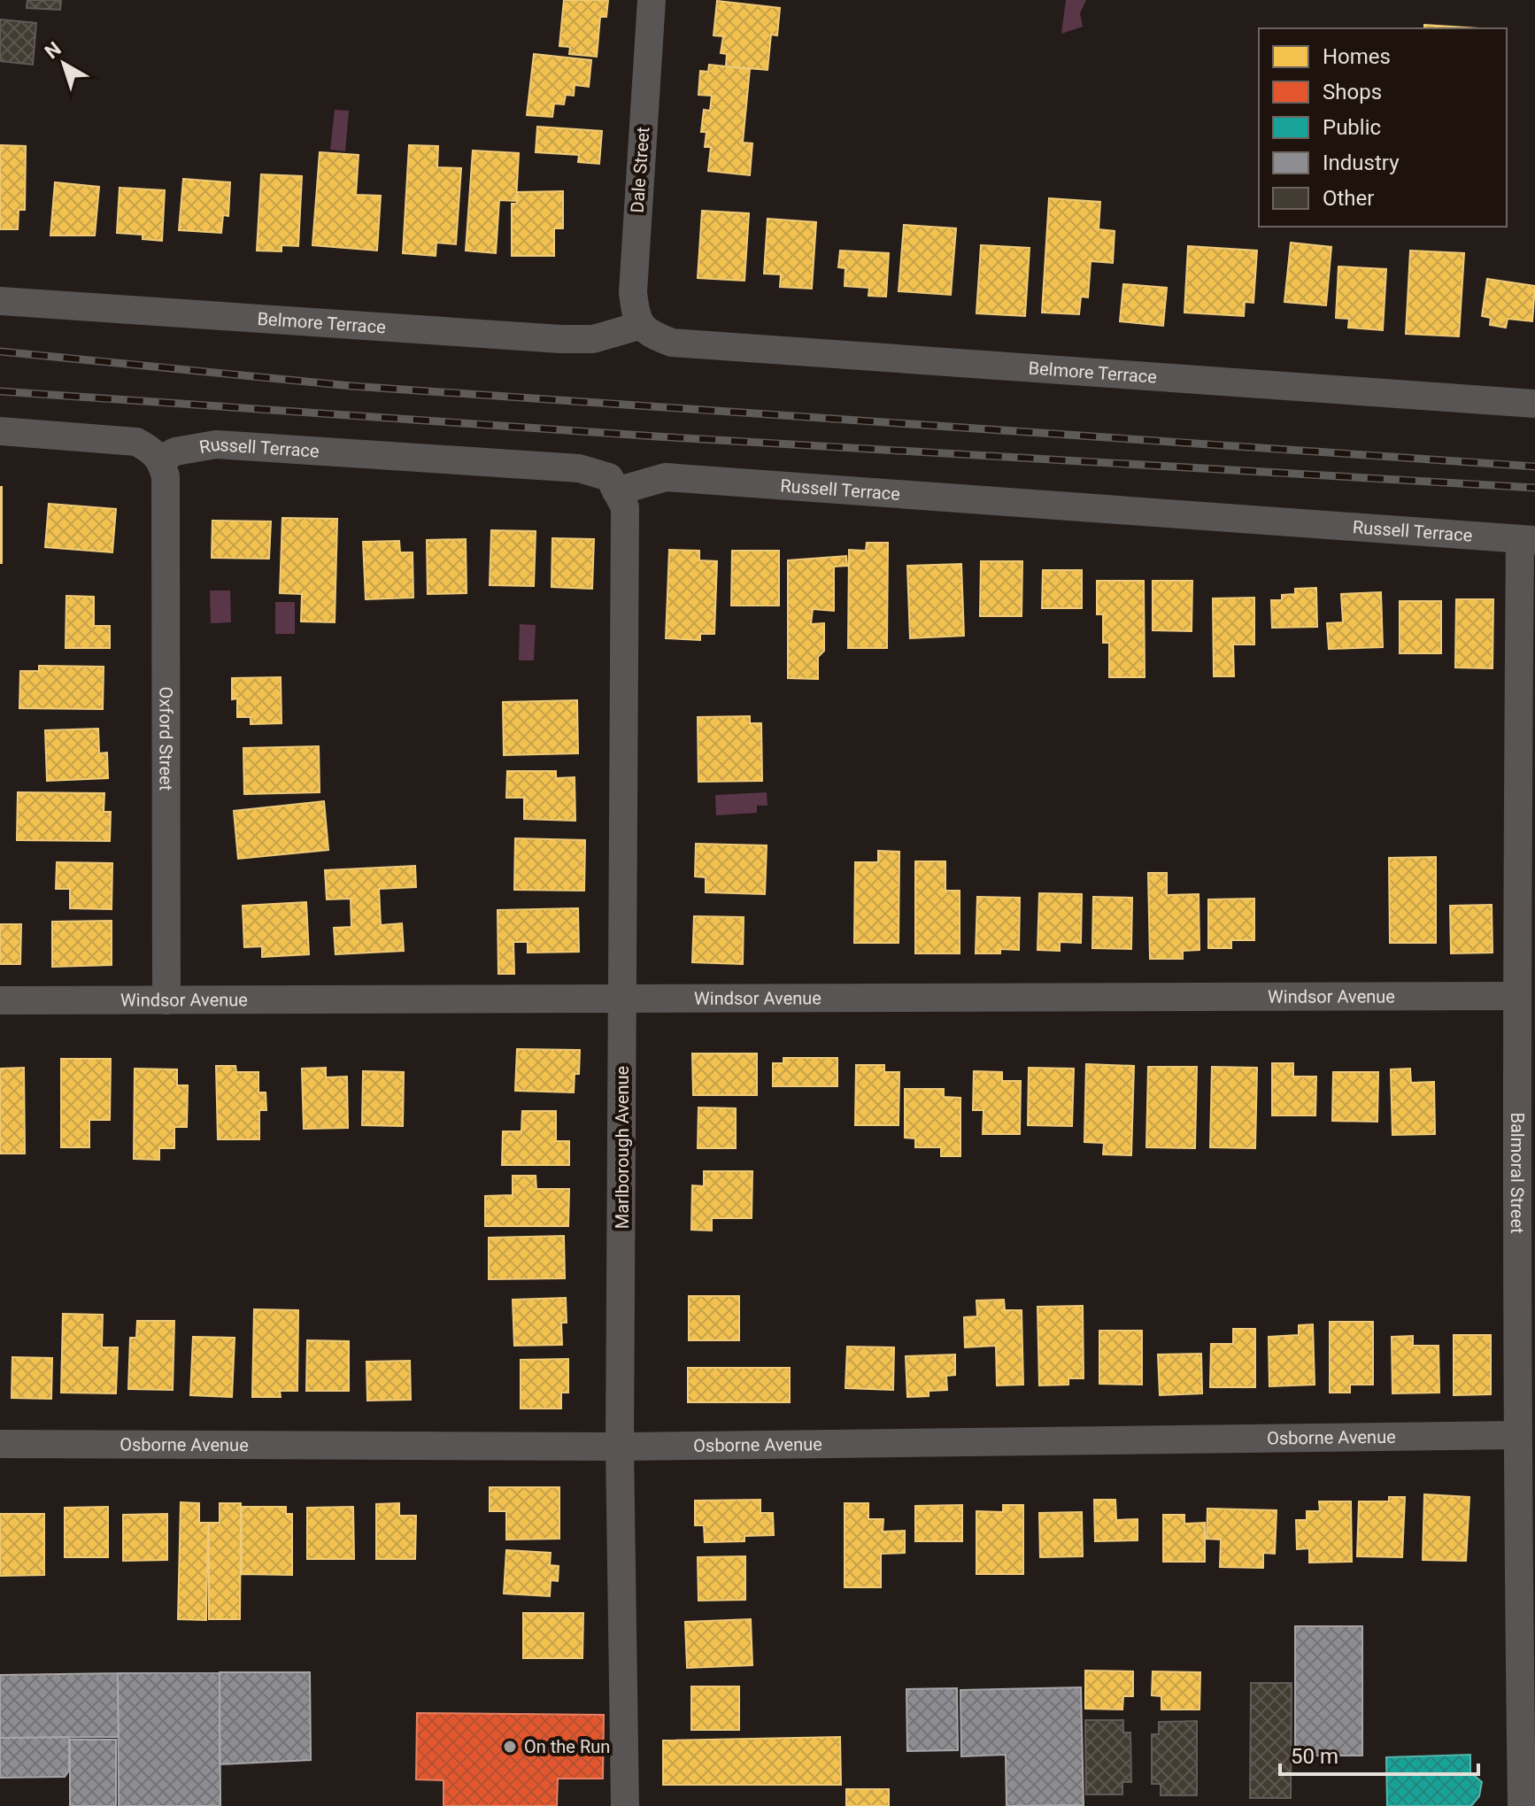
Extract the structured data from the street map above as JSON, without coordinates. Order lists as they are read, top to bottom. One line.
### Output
{"streets":{"street":["Dale Street","Belmore Terrace","Russell Terrace","Oxford Street","Windsor Avenue","Marlborough Avenue","Balmoral Street","Osborne Avenue"]},"crossings":[["Dale Street","Belmore Terrace"],["Russell Terrace","Oxford Street"],["Russell Terrace","Marlborough Avenue"],["Russell Terrace","Balmoral Street"],["Oxford Street","Windsor Avenue"],["Windsor Avenue","Marlborough Avenue"],["Windsor Avenue","Balmoral Street"],["Marlborough Avenue","Osborne Avenue"],["Balmoral Street","Osborne Avenue"]],"places":["On the Run"],"legend":["Homes","Shops","Public","Industry","Other"],"scale_bar":"50 m","north":"top left"}
